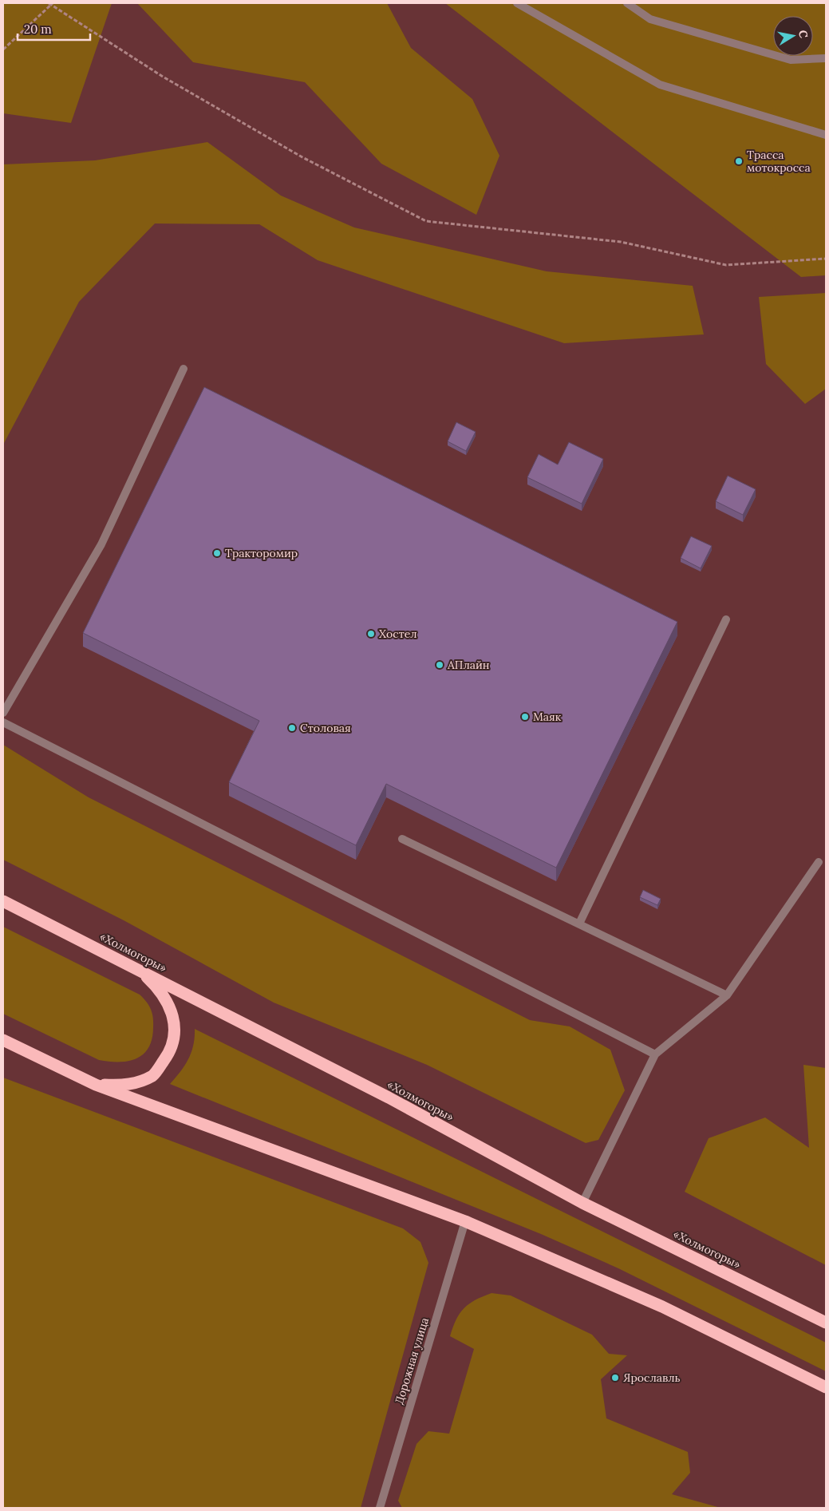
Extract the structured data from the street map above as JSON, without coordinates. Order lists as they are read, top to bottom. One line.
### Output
{"streets":{"highway":["«Холмогоры»"],"street":["Дорожная улица"]},"places":["Трасса мотокросса","Тракторомир","Хостел","АПлайн","Маяк","Столовая","Ярославль"],"scale_bar":"20 m","north":"right"}
